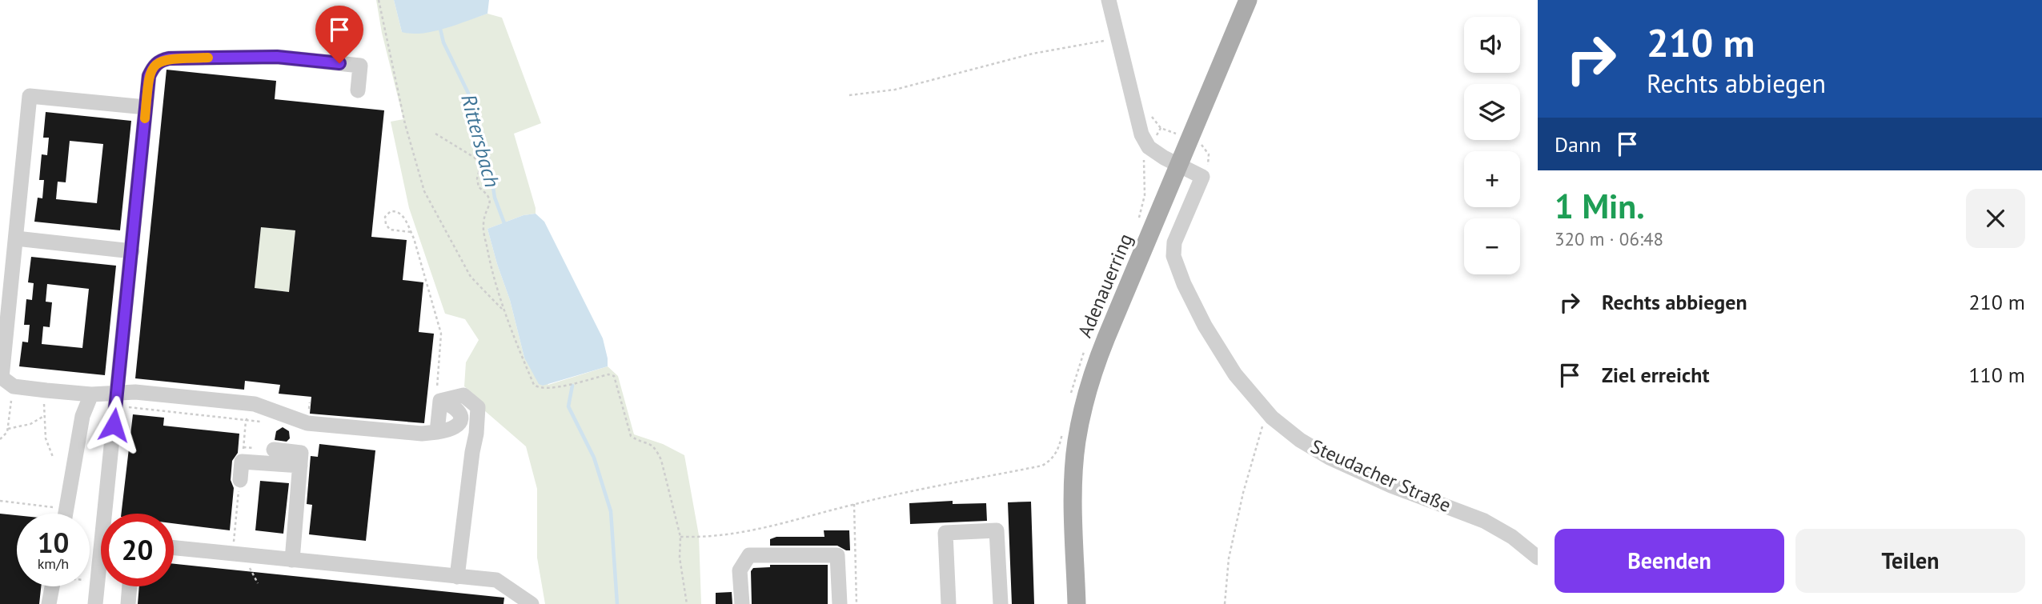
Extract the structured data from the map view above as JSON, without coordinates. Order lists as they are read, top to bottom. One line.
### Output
{"streets":{"main road":["Adenauerring"],"street":["Steudacher Straße"]},"water":["Rittersbach"],"page":{"turn":["210 m","Rechts abbiegen"],"map_buttons":["+","−"],"then":"Dann","heading":["1 Min.","320 m · 06:48"],"list":[{"name":"Rechts abbiegen","value":"210 m"},{"name":"Ziel erreicht","value":"110 m"}],"speed":"10 km/h","limit":"20","buttons":["Beenden","Teilen"]}}
